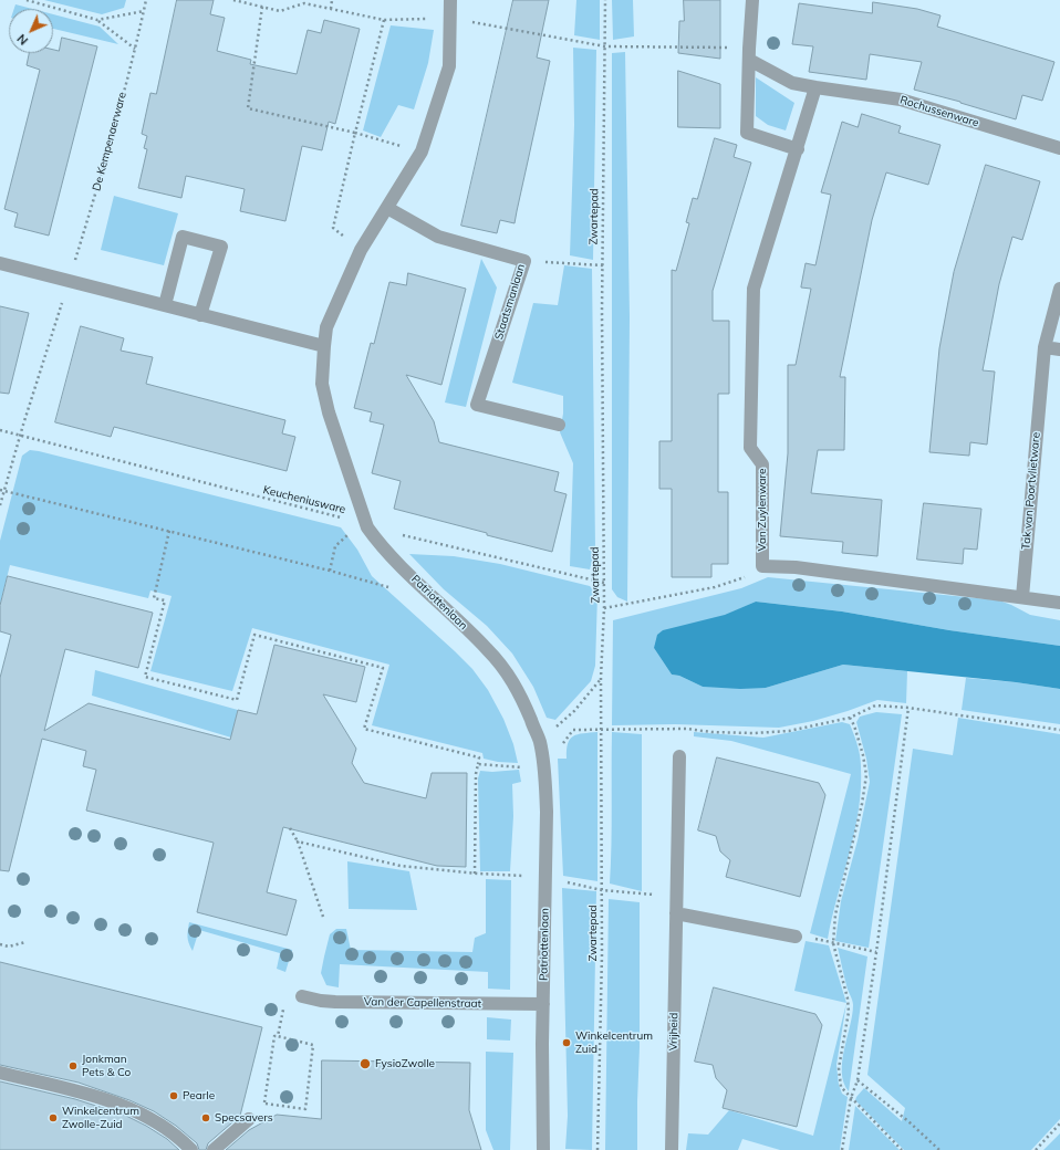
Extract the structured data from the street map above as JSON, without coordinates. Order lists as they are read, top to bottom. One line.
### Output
{"streets":{"street":["Rochussenware","Staatsmanlaan","Tak van Poortvlietware","Van Zuylenware","Patriottenlaan","Van der Capellenstraat","Vrijheid"],"path":["De Kempenaerware","Zwartepad","Keucheniusware"]},"crossings":[["Rochussenware","Van Zuylenware"],["De Kempenaerware","Keucheniusware"],["Zwartepad","Keucheniusware"],["Tak van Poortvlietware","Van Zuylenware"],["Keucheniusware","Patriottenlaan"],["Patriottenlaan","Van der Capellenstraat"]],"places":["Winkelcentrum Zuid","FysioZwolle","Jonkman Pets & Co","Pearle","Winkelcentrum Zwolle-Zuid","Specsavers"],"north":"bottom left"}
